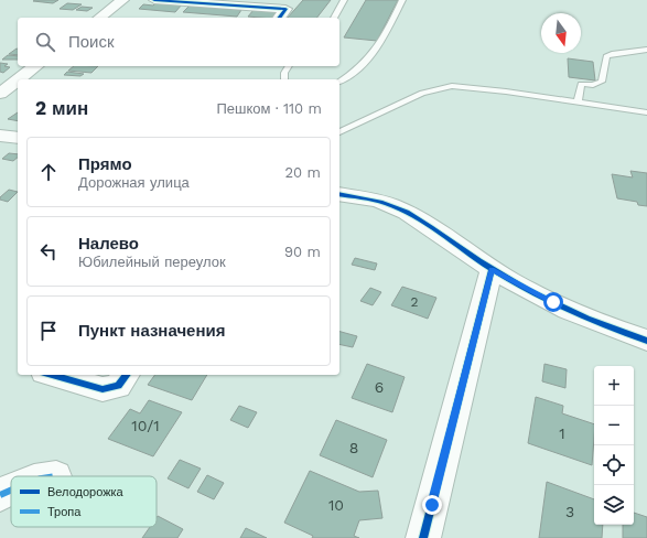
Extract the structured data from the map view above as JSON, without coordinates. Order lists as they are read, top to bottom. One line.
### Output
{"house_numbers":["2","6","10/1","1","8","10","3"],"legend":["Велодорожка","Тропа"],"north":"bottom","page":{"search":"Поиск","heading":["2 мин","Пешком · 110 m"],"list":[["Прямо","Дорожная улица","20 m"],["Налево","Юбилейный переулок","90 m"],"Пункт назначения"],"map_buttons":["+","−"]}}
